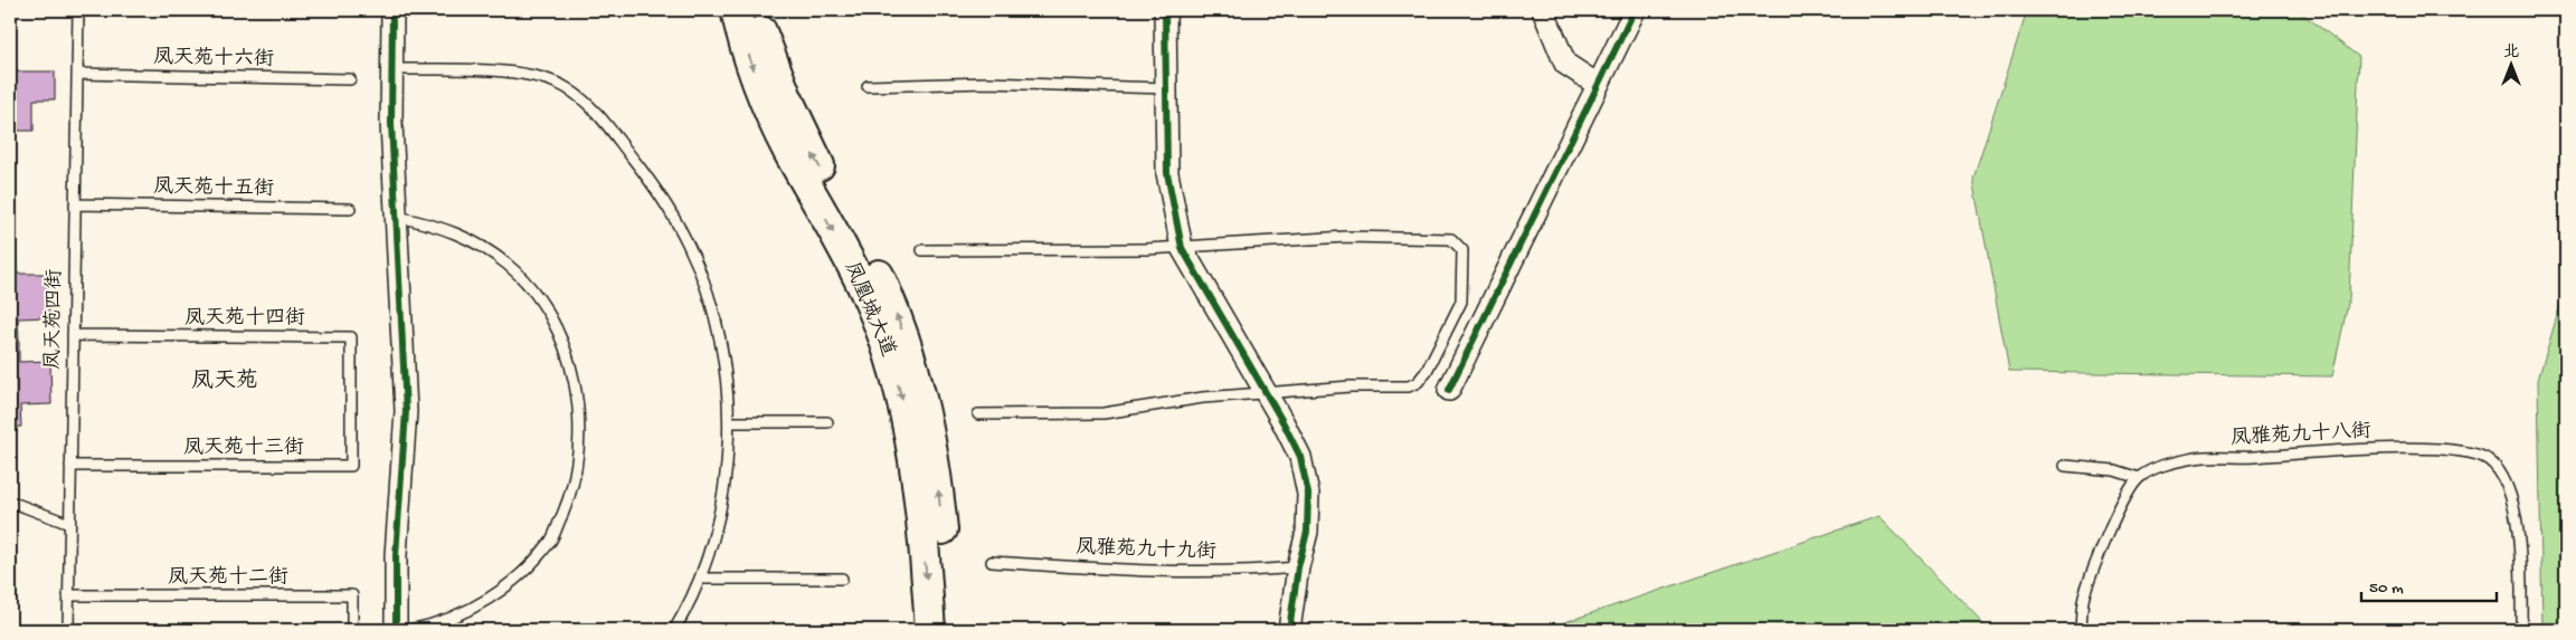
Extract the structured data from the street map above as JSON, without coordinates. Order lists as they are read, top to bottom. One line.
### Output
{"streets":{"main road":["凤凰城大道"],"lane":["凤天苑十六街","凤天苑十五街","凤天苑十四街","凤天苑四街","凤雅苑九十八街","凤天苑十三街","凤雅苑九十九街","凤天苑十二街"]},"crossings":[["凤天苑十六街","凤天苑四街"],["凤天苑十五街","凤天苑四街"],["凤天苑十四街","凤天苑四街"],["凤天苑十四街","凤天苑十三街"],["凤天苑四街","凤天苑十三街"],["凤天苑四街","凤天苑十二街"]],"districts":["凤天苑"],"scale_bar":"50 m","north":"top"}
